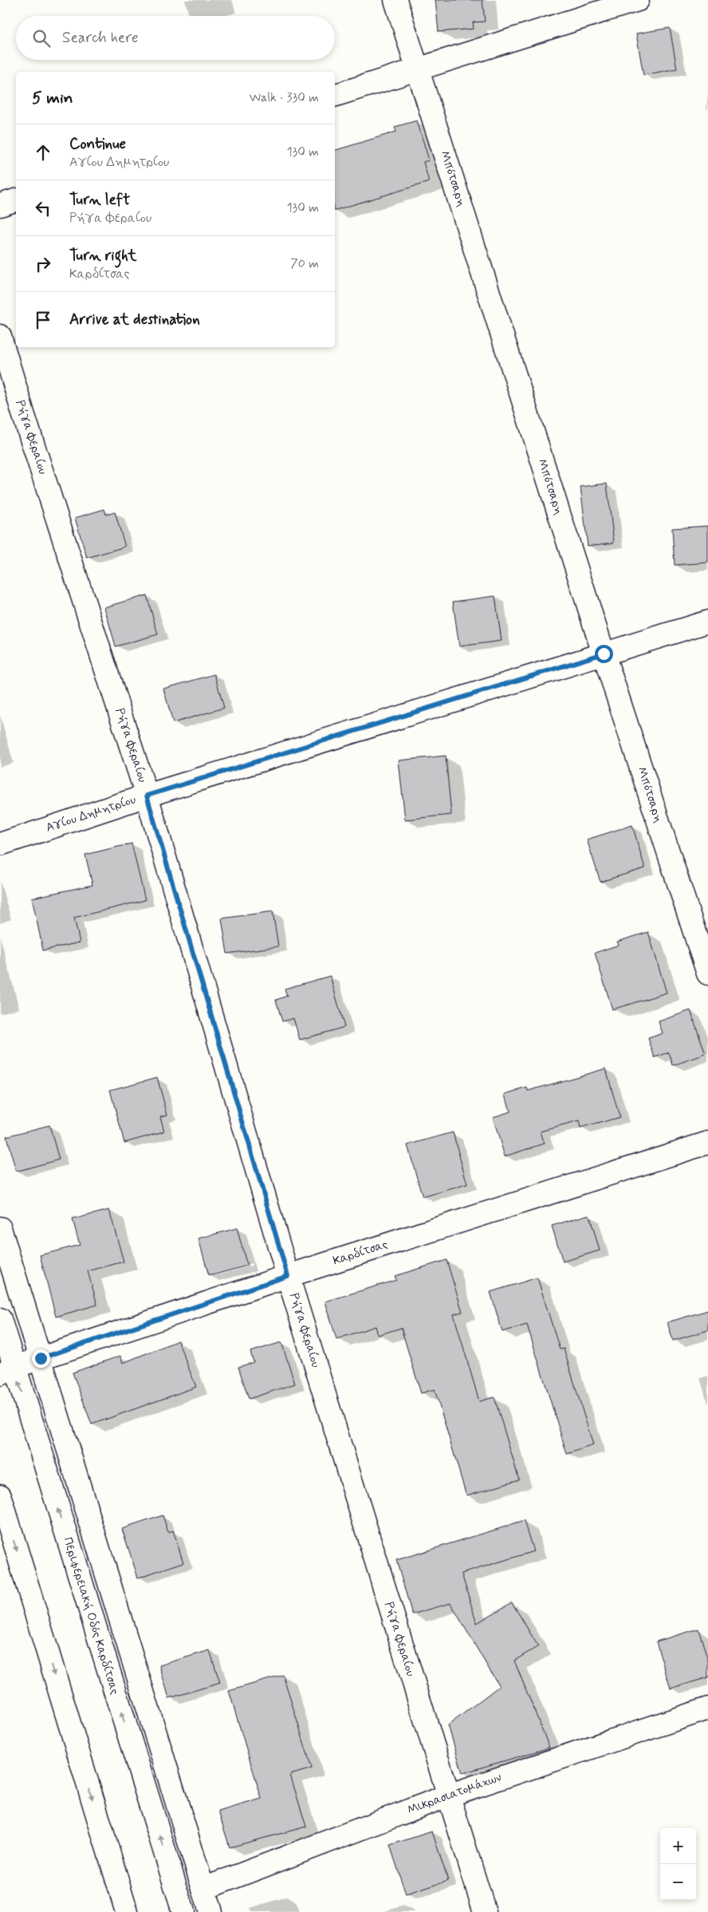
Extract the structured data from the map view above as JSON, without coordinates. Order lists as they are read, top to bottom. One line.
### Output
{"streets":{"street":["Μπότσαρη","Ρήγα Φεραίου","Αγίου Δημητρίου","Καρδίτσας","Περιφερειακή Οδός Καρδίτσας","Μικρασιατομάχων"]},"crossings":[["Μπότσαρη","Αγίου Δημητρίου"],["Ρήγα Φεραίου","Αγίου Δημητρίου"],["Ρήγα Φεραίου","Καρδίτσας"],["Ρήγα Φεραίου","Μικρασιατομάχων"],["Καρδίτσας","Περιφερειακή Οδός Καρδίτσας"]],"page":{"search":"Search here","heading":["5 min","Walk · 330 m"],"list":[["Continue","Αγίου Δημητρίου","130 m"],["Turn left","Ρήγα Φεραίου","130 m"],["Turn right","Καρδίτσας","70 m"],"Arrive at destination"],"map_buttons":["+","−"]}}
